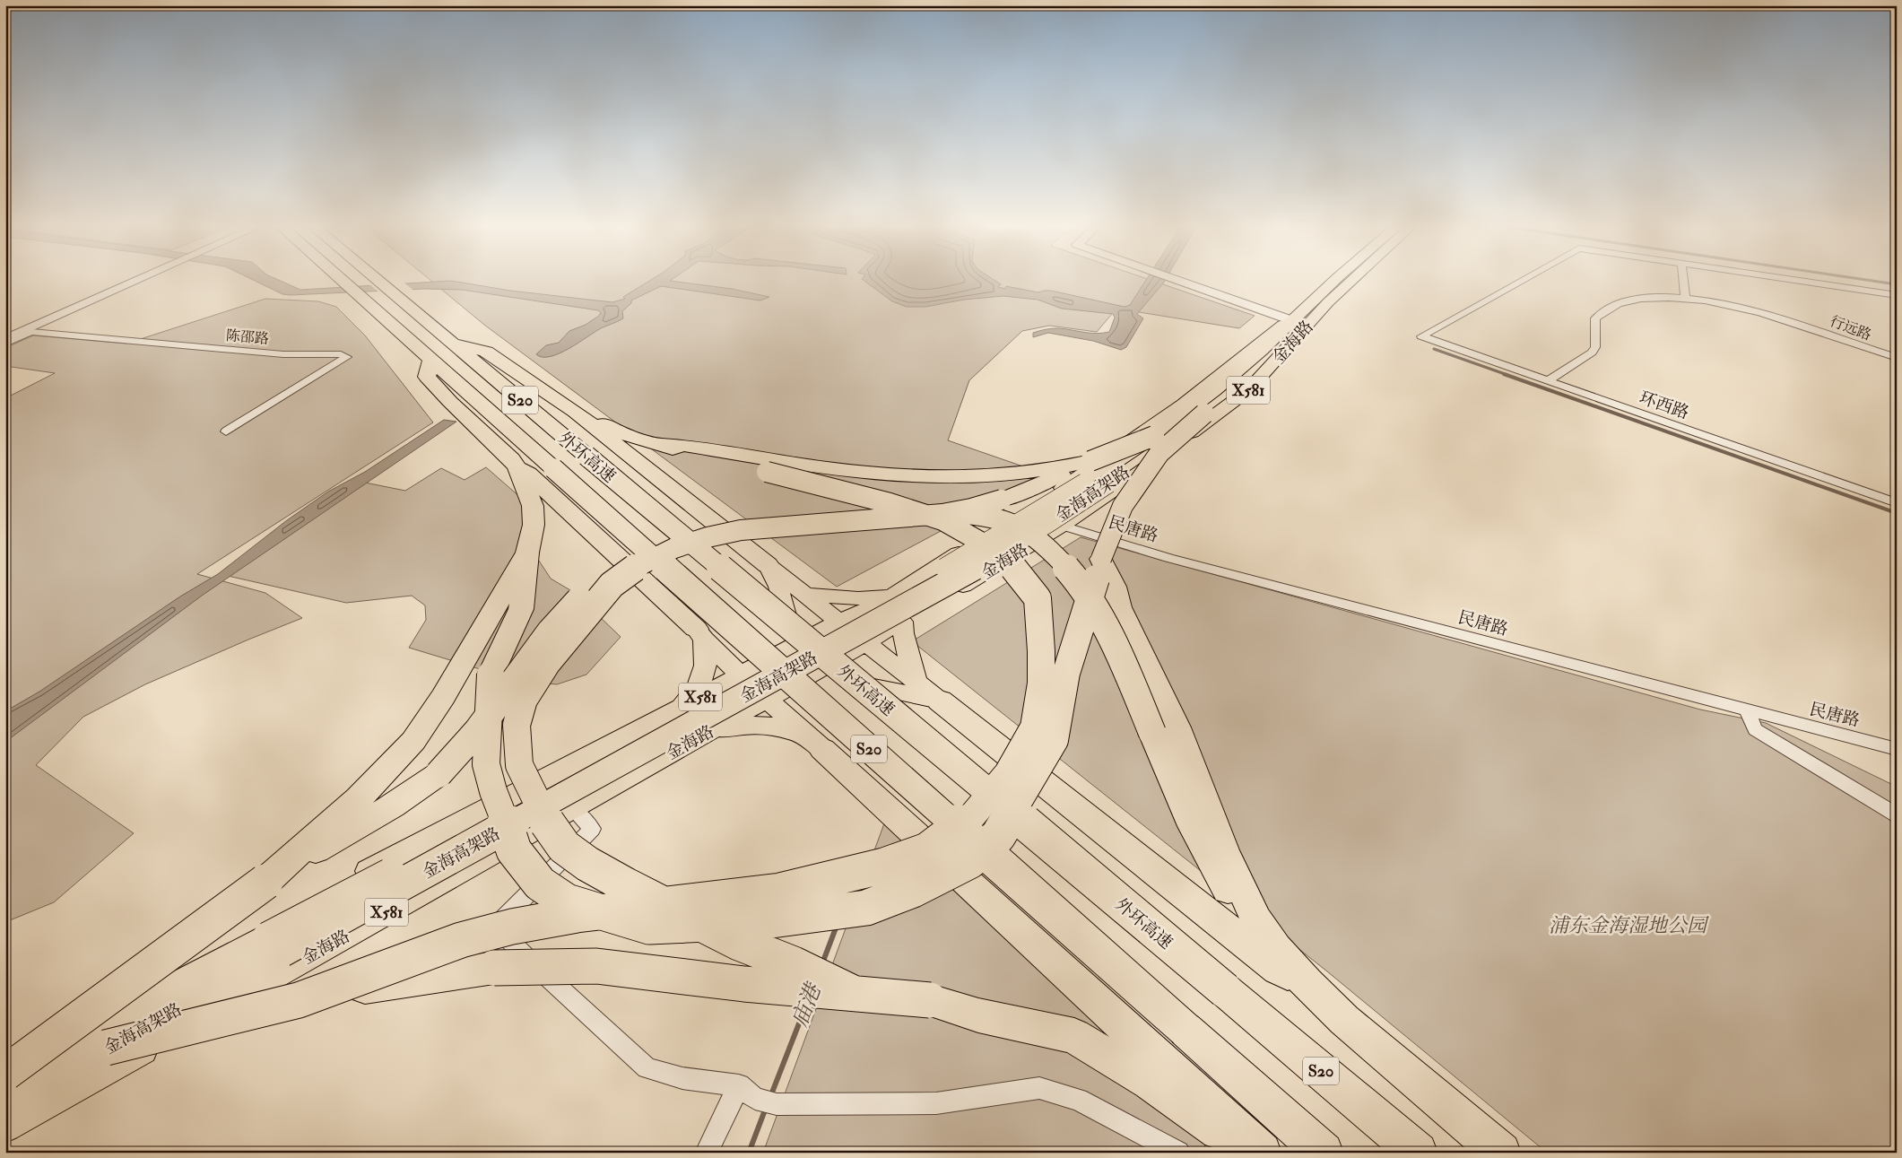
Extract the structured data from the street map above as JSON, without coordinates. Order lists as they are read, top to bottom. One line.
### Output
{"streets":{"highway":["S20","外环高速","金海高架路"],"main road":["金海路","X581"],"street":["行远路","陈邵路","环西路","民唐路"]},"crossings":[["行远路","环西路"],["金海路","民唐路"]],"water":["庙港"],"parks":["浦东金海湿地公园"]}
